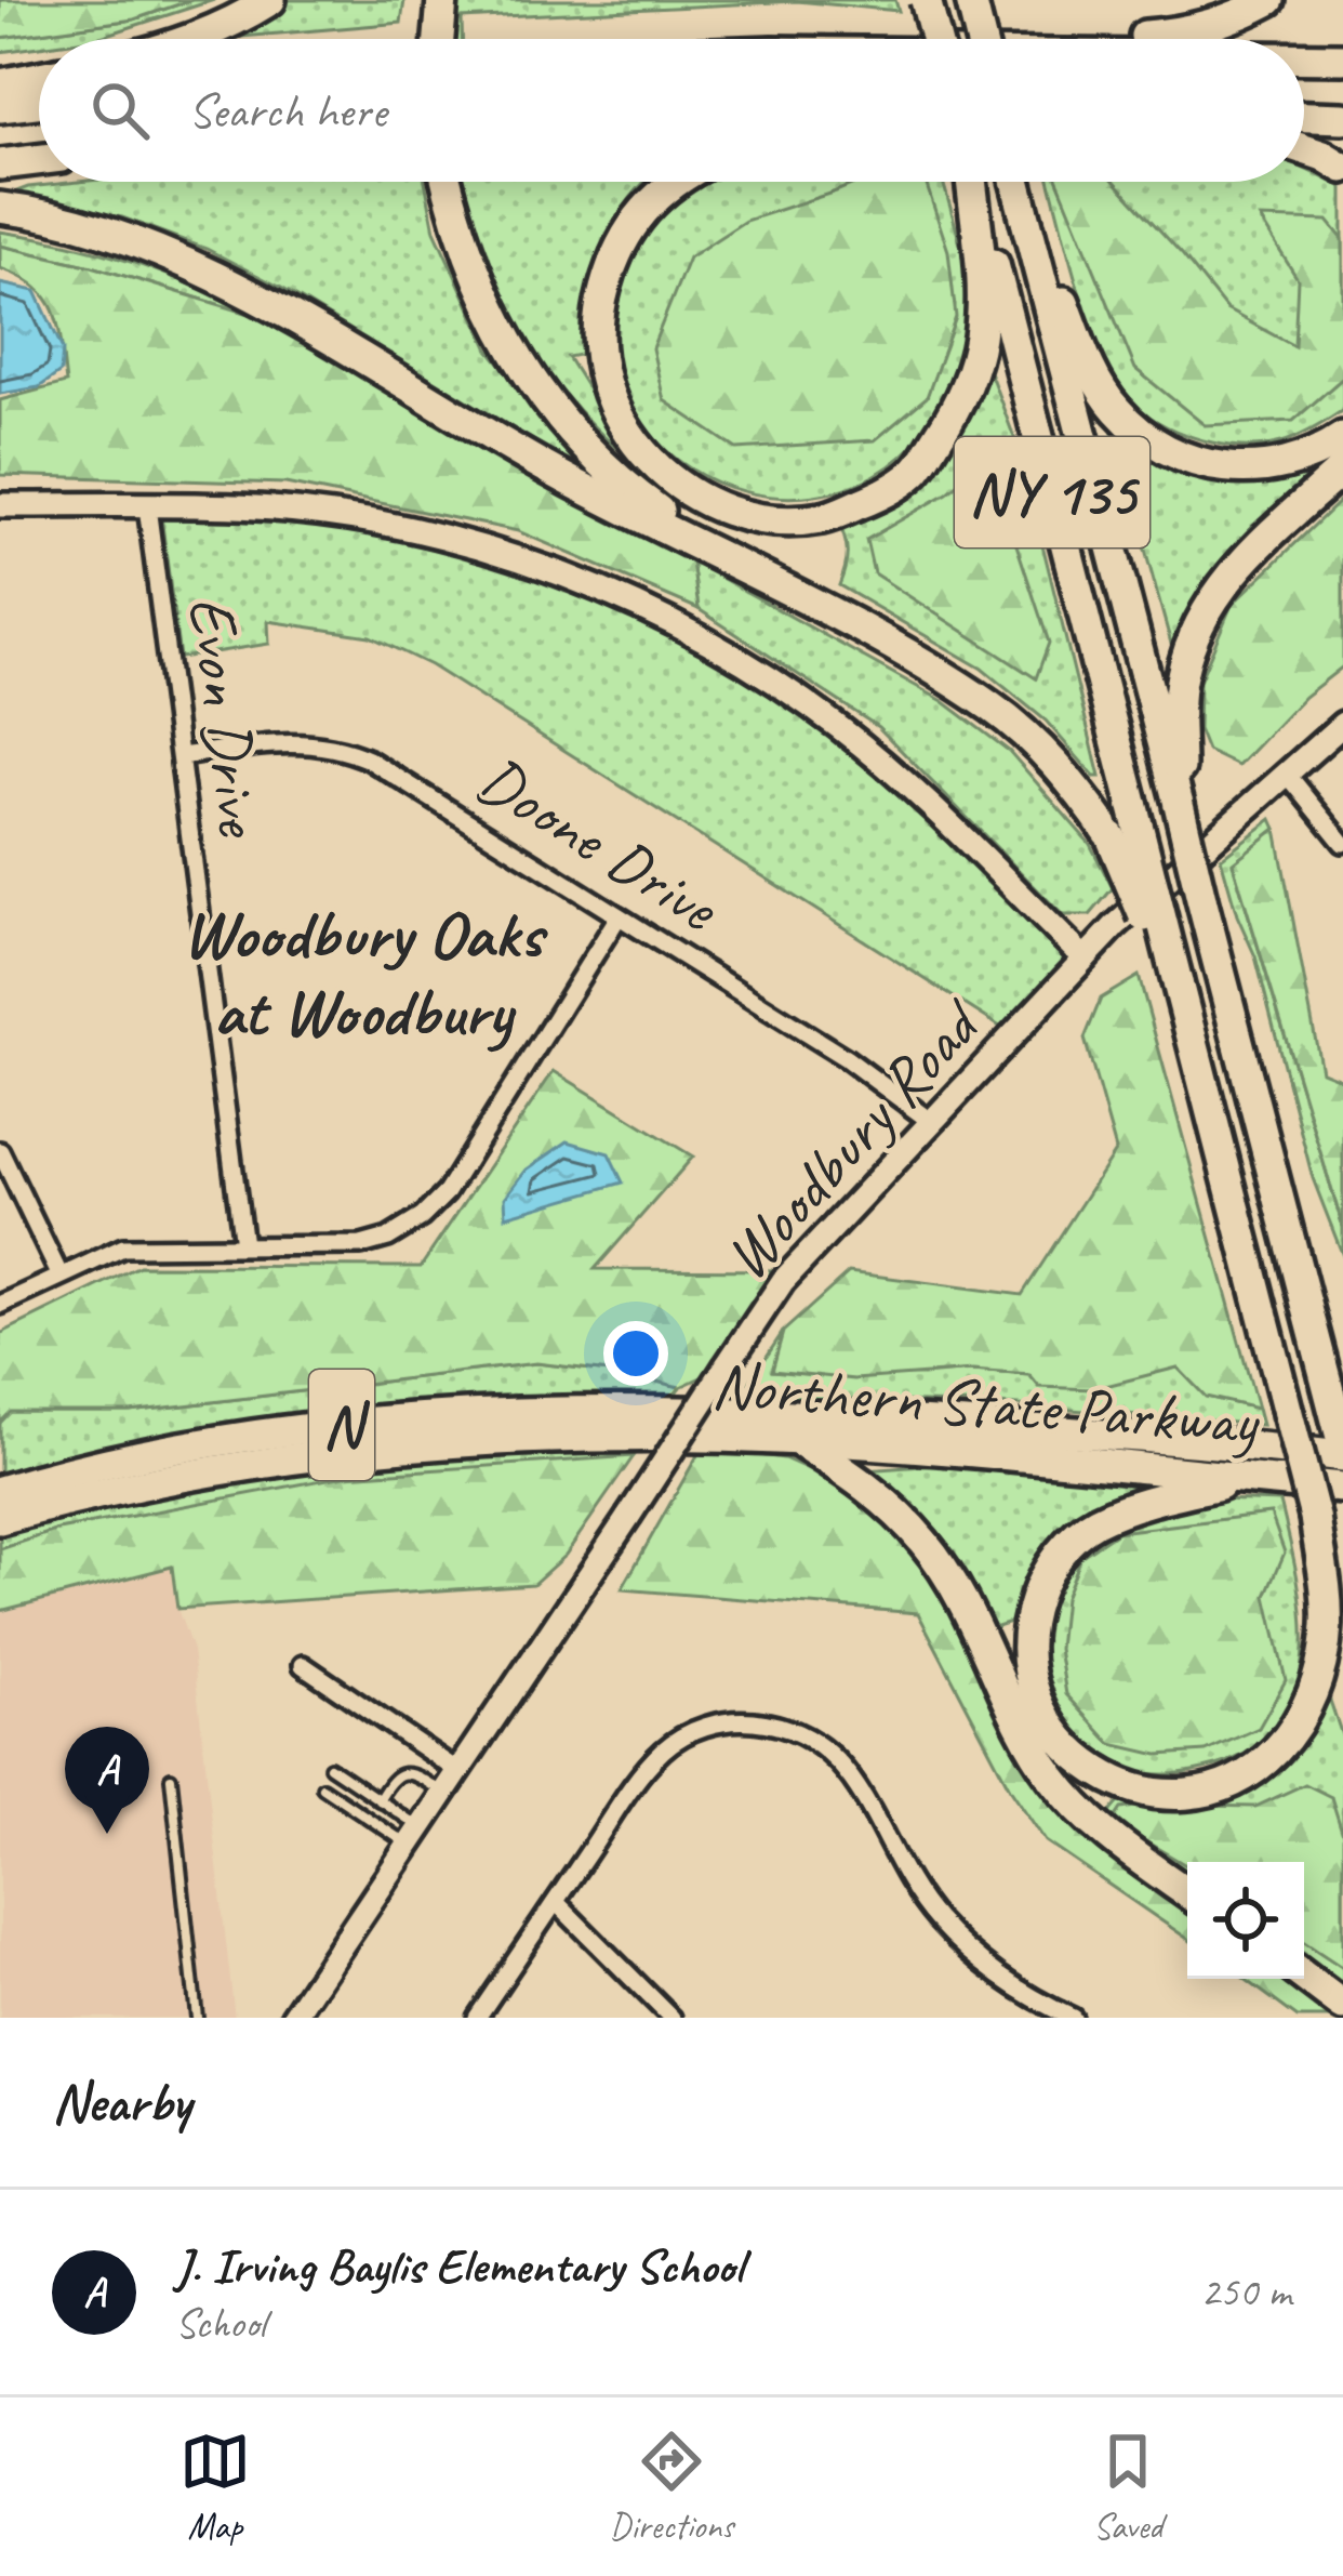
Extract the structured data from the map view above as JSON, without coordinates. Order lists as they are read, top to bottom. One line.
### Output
{"streets":{"highway":["NY 135","Northern State Parkway","N"],"main road":["Woodbury Road"],"street":["Evon Drive","Doone Drive"]},"crossings":[["Evon Drive","Doone Drive"],["Doone Drive","Woodbury Road"]],"districts":["Woodbury Oaks at Woodbury"],"page":{"search":"Search here","pins":"A","heading":"Nearby","list":[{"mark":"A","name":"J. Irving Baylis Elementary School","note":"School","value":"250 m"}],"nav":["Map","Directions","Saved"]}}
